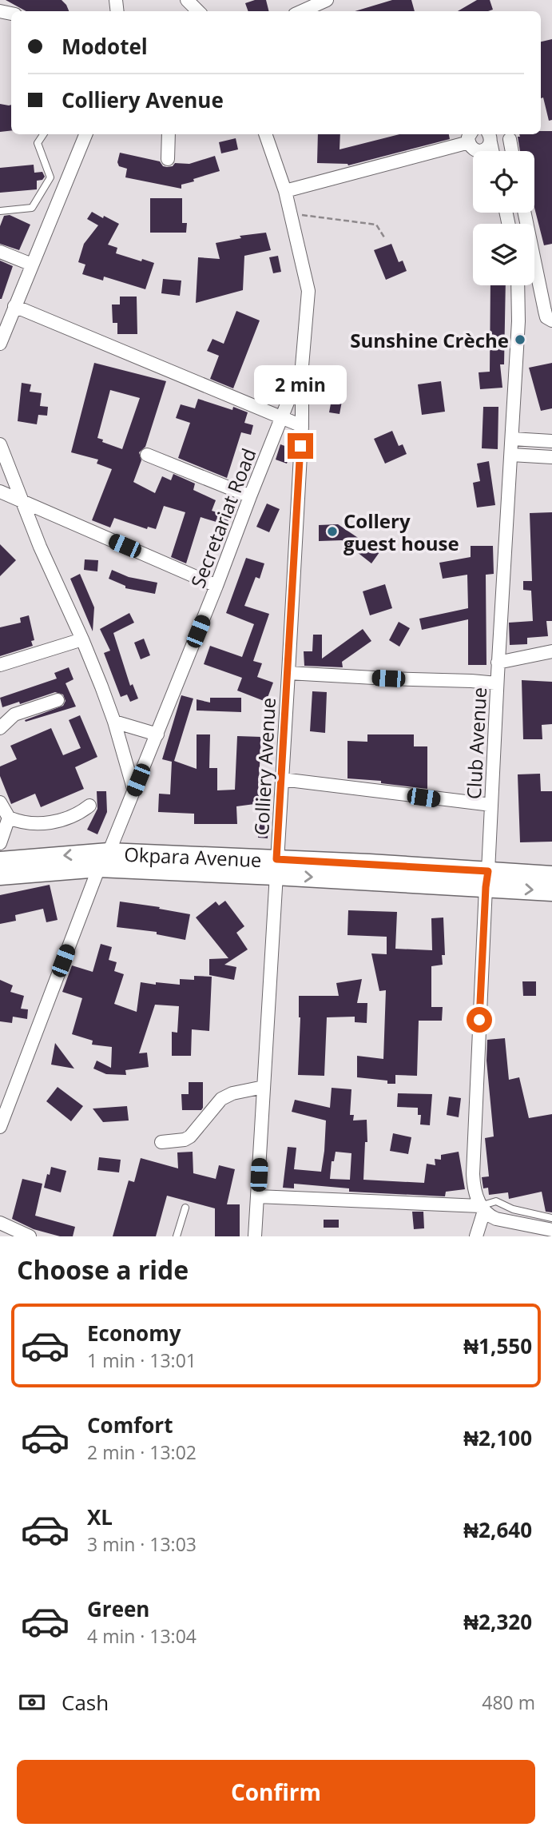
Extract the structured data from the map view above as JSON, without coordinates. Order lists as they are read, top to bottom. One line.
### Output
{"streets":{"main road":["Okpara Avenue"],"street":["Secretariat Road","Club Avenue","Colliery Avenue"]},"crossings":[["Secretariat Road","Colliery Avenue"],["Secretariat Road","Okpara Avenue"],["Club Avenue","Okpara Avenue"],["Colliery Avenue","Okpara Avenue"]],"places":["Sunshine Crèche","Collery guest house"],"page":{"banner":["Modotel","Colliery Avenue"],"bubble":"2 min","heading":"Choose a ride","list":[{"name":"Economy","note":"1 min · 13:01","value":"₦1,550"},{"name":"Comfort","note":"2 min · 13:02","value":"₦2,100"},{"name":"XL","note":"3 min · 13:03","value":"₦2,640"},{"name":"Green","note":"4 min · 13:04","value":"₦2,320"}],"pay":["Cash","480 m"],"buttons":"Confirm"}}
